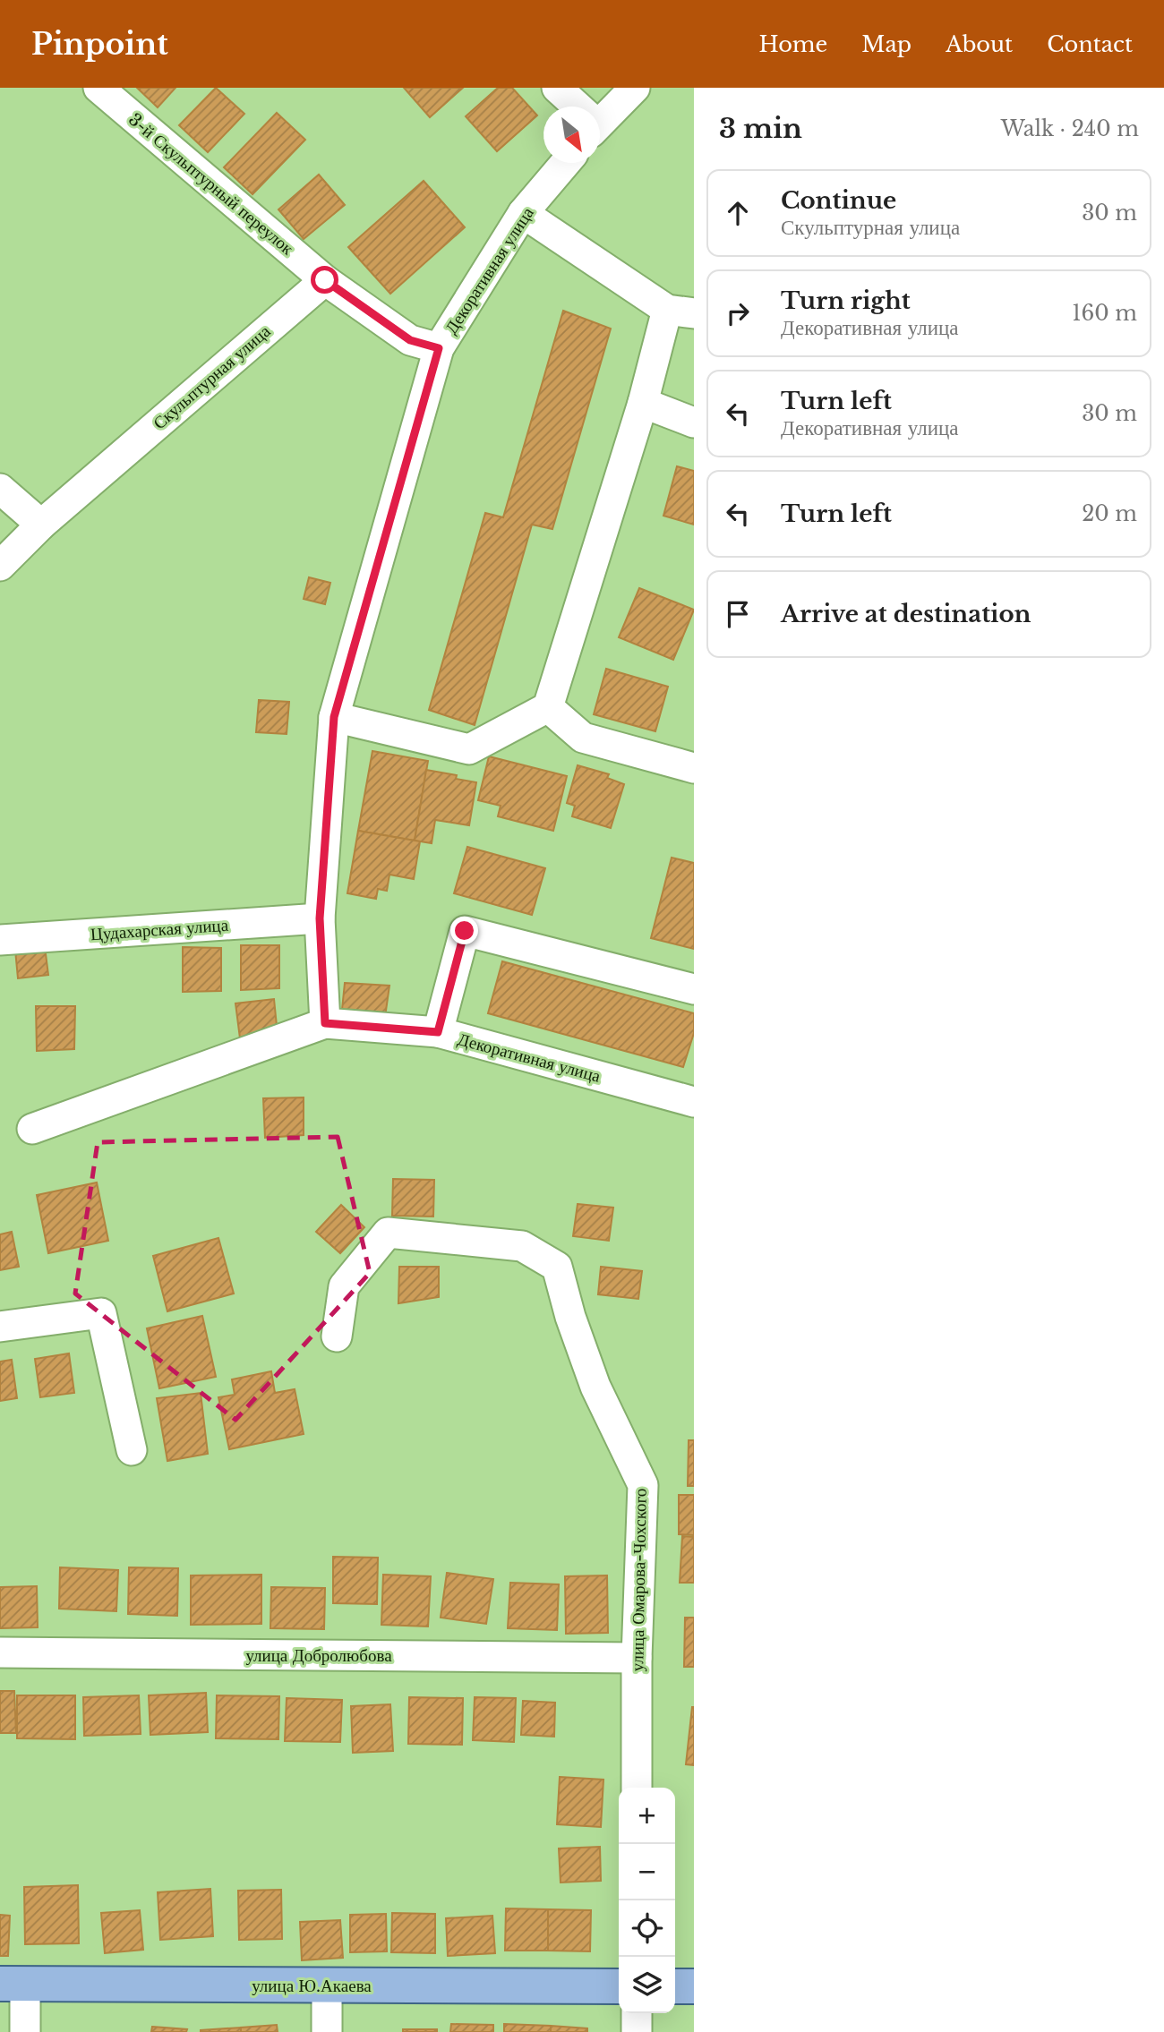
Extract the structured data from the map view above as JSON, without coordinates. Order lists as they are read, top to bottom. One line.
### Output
{"streets":{"main road":["улица Ю.Акаева"],"street":["3-й Скульптурный переулок","Декоративная улица","Скульптурная улица","Цудахарская улица","улица Омарова-Чохского","улица Добролюбова"]},"crossings":[["3-й Скульптурный переулок","Скульптурная улица"],["Декоративная улица","Цудахарская улица"],["улица Омарова-Чохского","улица Добролюбова"]],"north":"bottom right","page":{"header":"Pinpoint","nav":["Home","Map","About","Contact"],"heading":["3 min","Walk · 240 m"],"list":[["Continue","Скульптурная улица","30 m"],["Turn right","Декоративная улица","160 m"],["Turn left","Декоративная улица","30 m"],["Turn left","20 m"],"Arrive at destination"],"map_buttons":["+","−"]}}
